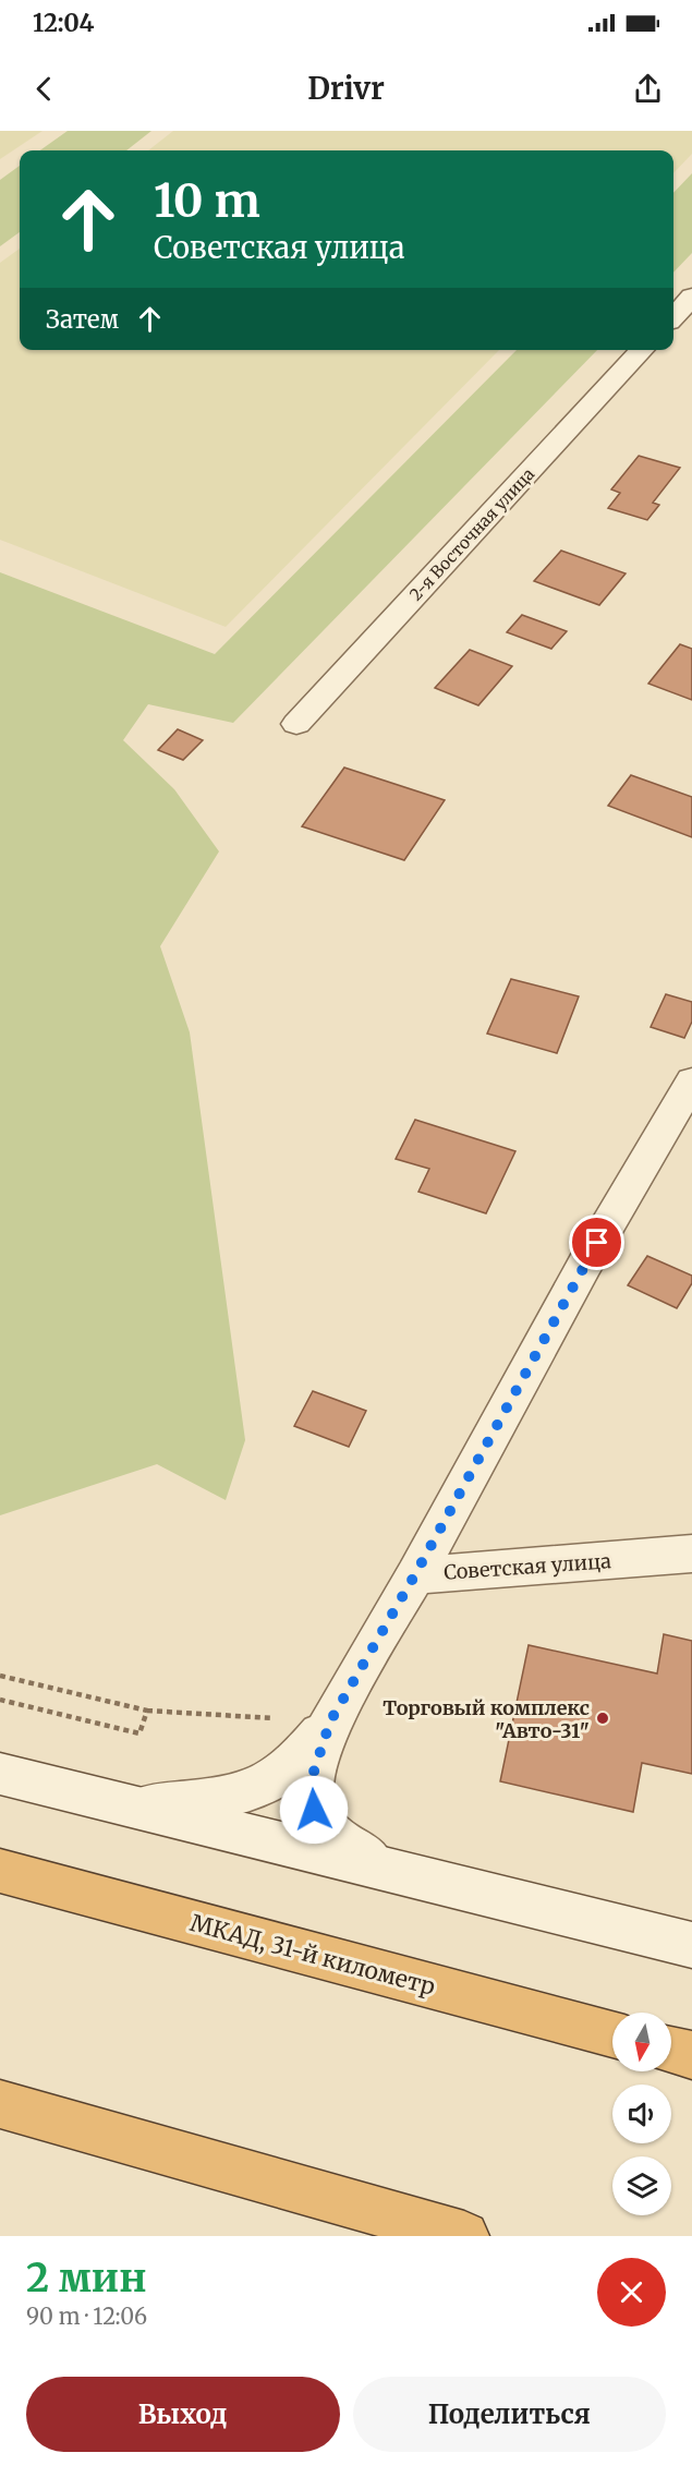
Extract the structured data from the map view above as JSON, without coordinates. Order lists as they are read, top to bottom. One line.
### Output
{"streets":{"highway":["МКАД, 31-й километр"],"street":["2-я Восточная улица","Советская улица"]},"places":["Торговый комплекс \"Авто-31\""],"north":"bottom","page":{"status":"12:04","header":"Drivr","turn":["10 m","Советская улица"],"then":"Затем","heading":["2 мин","90 m · 12:06"],"buttons":["Выход","Поделиться"]}}
